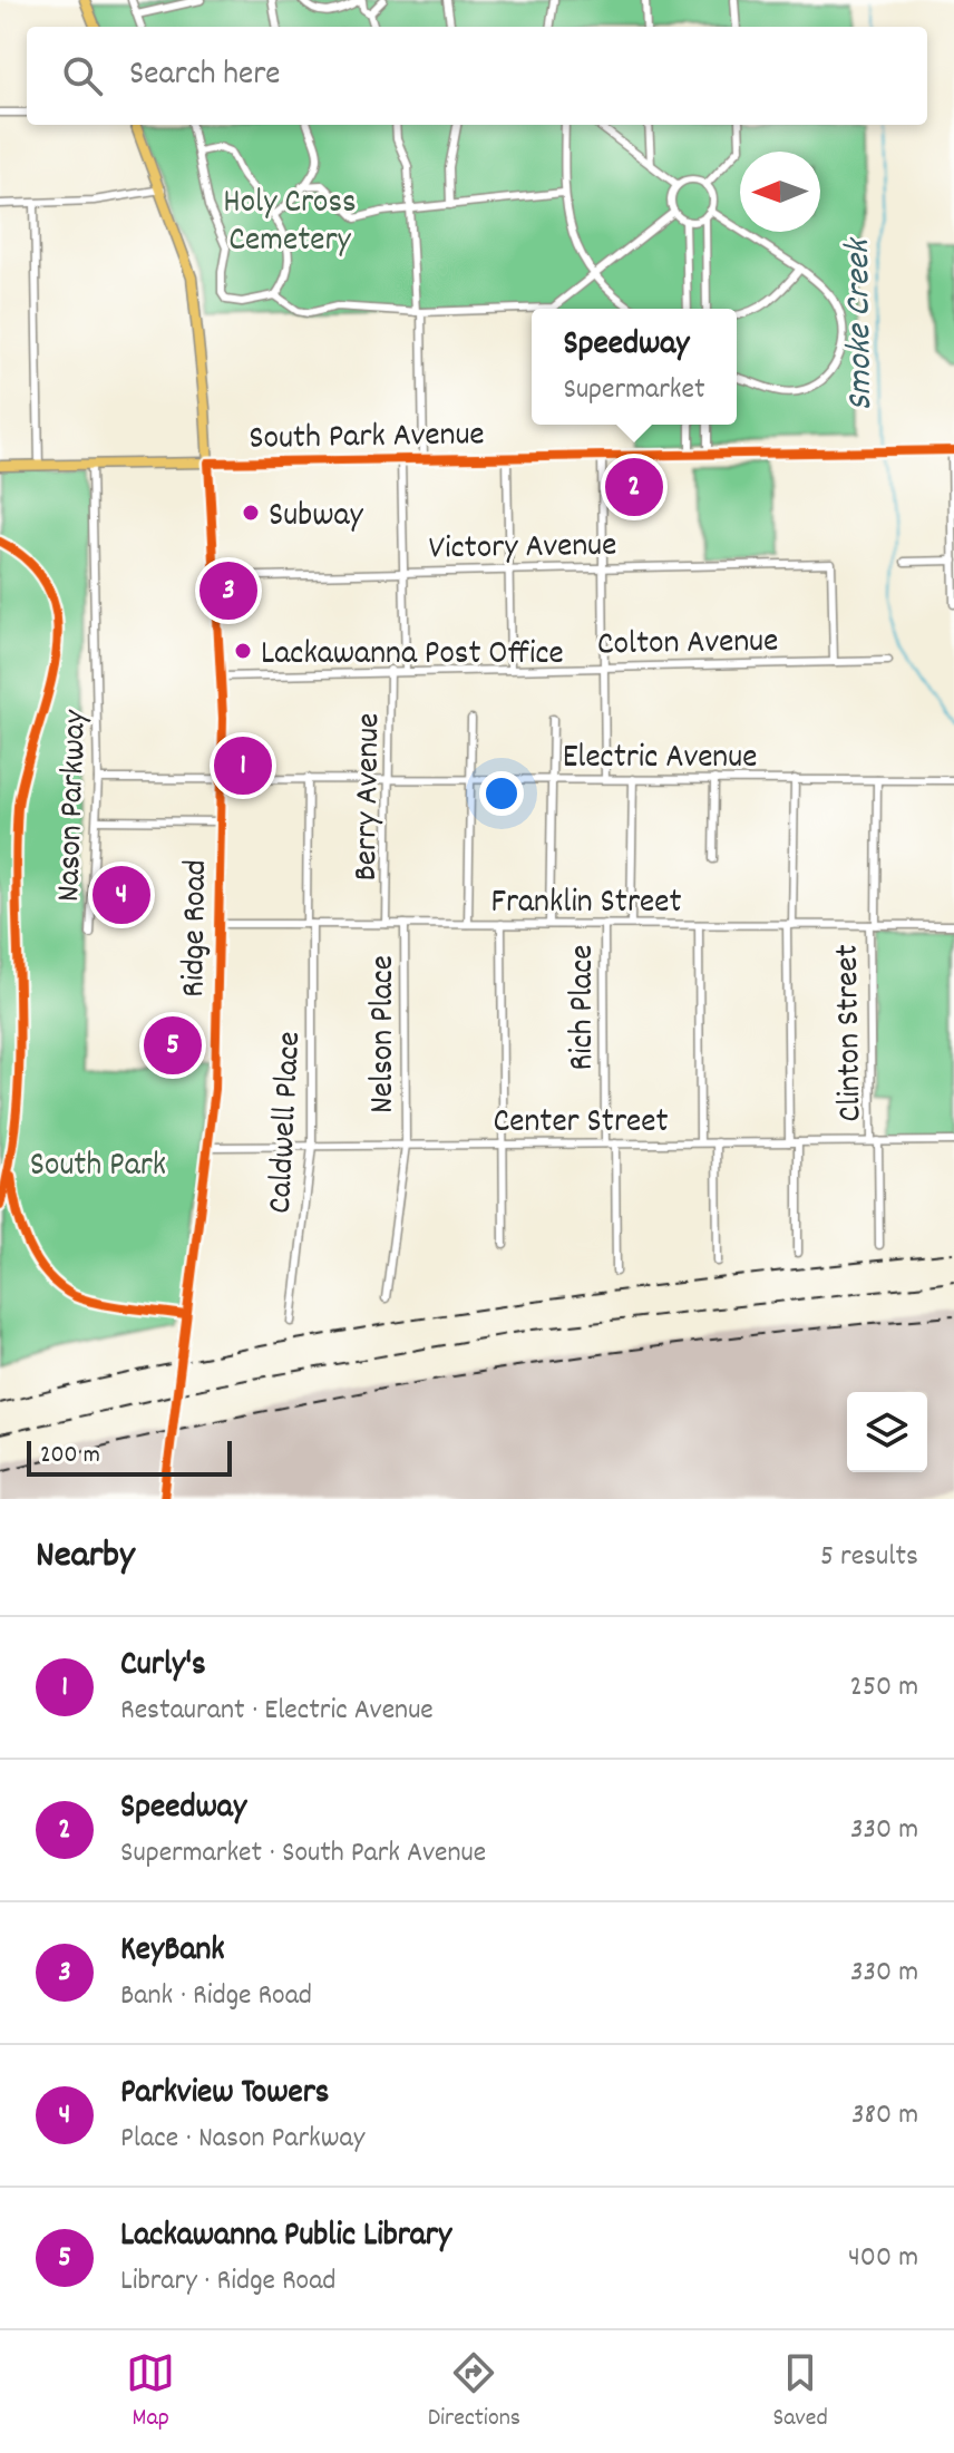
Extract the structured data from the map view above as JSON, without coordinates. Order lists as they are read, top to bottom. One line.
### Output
{"streets":{"main road":["South Park Avenue","Ridge Road"],"street":["Victory Avenue","Colton Avenue","Electric Avenue","Berry Avenue","Nason Parkway","Franklin Street","Rich Place","Clinton Street","Nelson Place","Center Street","Caldwell Place"]},"crossings":[["South Park Avenue","Nason Parkway"],["South Park Avenue","Ridge Road"],["Victory Avenue","Colton Avenue"],["Victory Avenue","Ridge Road"],["Colton Avenue","Berry Avenue"],["Colton Avenue","Ridge Road"],["Electric Avenue","Berry Avenue"],["Electric Avenue","Nason Parkway"],["Electric Avenue","Ridge Road"],["Electric Avenue","Clinton Street"],["Electric Avenue","Caldwell Place"],["Berry Avenue","Franklin Street"],["Franklin Street","Ridge Road"],["Franklin Street","Rich Place"],["Franklin Street","Clinton Street"],["Franklin Street","Nelson Place"],["Franklin Street","Caldwell Place"],["Ridge Road","Center Street"],["Rich Place","Center Street"],["Clinton Street","Center Street"],["Nelson Place","Center Street"],["Center Street","Caldwell Place"]],"water":["Smoke Creek"],"parks":["Holy Cross Cemetery","South Park"],"places":["Subway","Lackawanna Post Office"],"scale_bar":"200 m","north":"left","page":{"search":"Search here","popup":["Speedway","Supermarket"],"pins":["2","3","1","4","5"],"scale":"200 m","heading":["Nearby","5 results"],"list":[{"mark":"1","name":"Curly's","note":"Restaurant · Electric Avenue","value":"250 m"},{"mark":"2","name":"Speedway","note":"Supermarket · South Park Avenue","value":"330 m"},{"mark":"3","name":"KeyBank","note":"Bank · Ridge Road","value":"330 m"},{"mark":"4","name":"Parkview Towers","note":"Place · Nason Parkway","value":"380 m"},{"mark":"5","name":"Lackawanna Public Library","note":"Library · Ridge Road","value":"400 m"}],"nav":["Map","Directions","Saved"]}}
